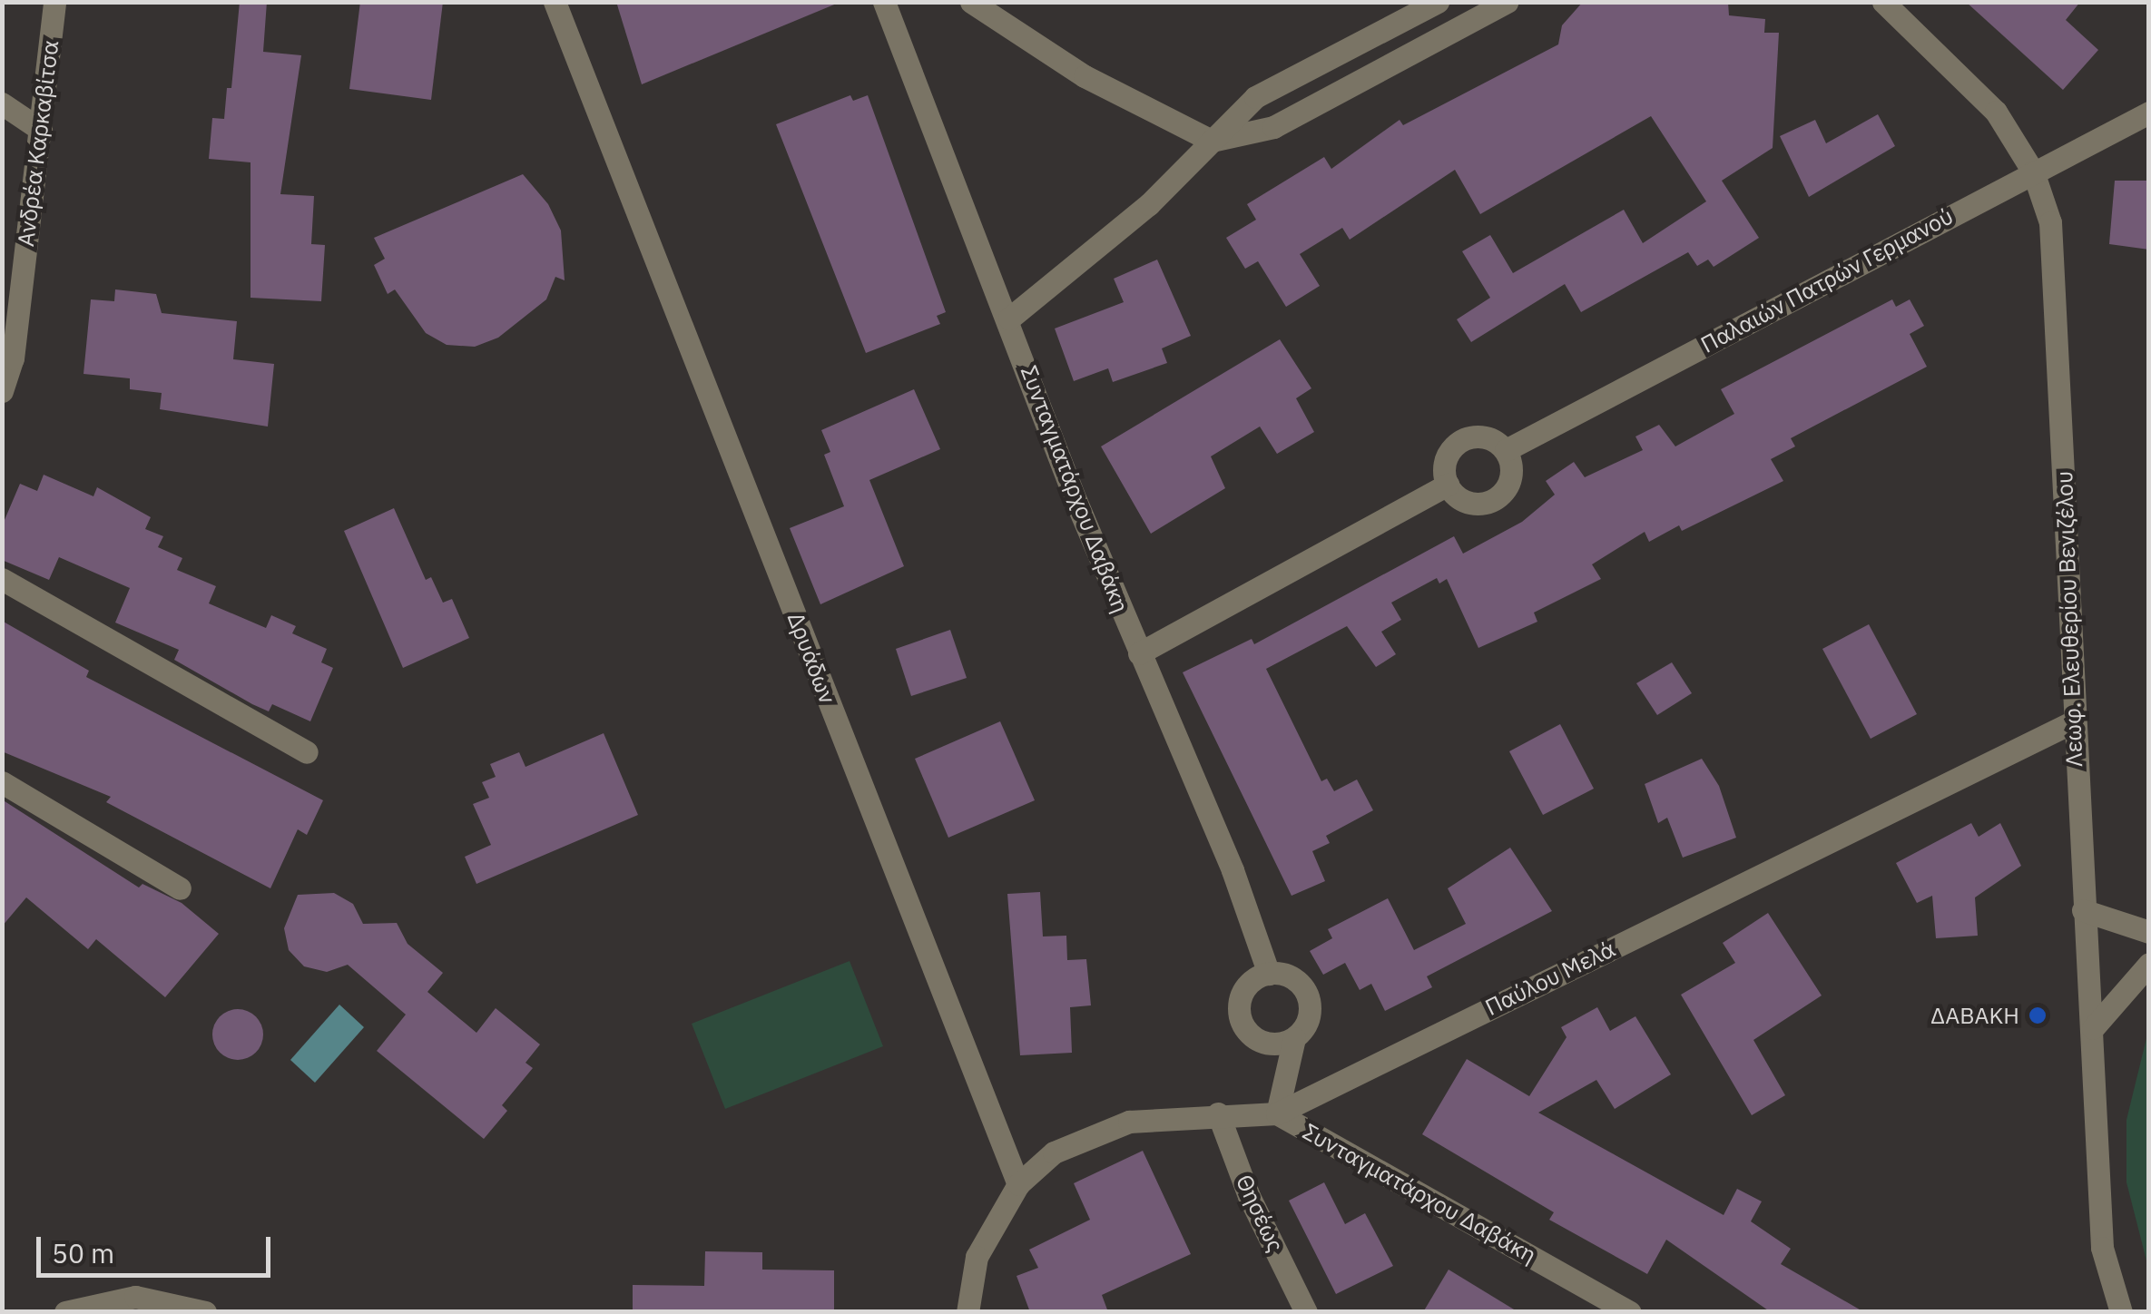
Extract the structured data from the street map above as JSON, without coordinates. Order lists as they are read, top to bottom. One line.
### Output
{"streets":{"street":["Ανδρέα Καρκαβίτσα","Παλαιών Πατρών Γερμανού","Συνταγματάρχου Δαβάκη","Λεωφ. Ελευθερίου Βενιζέλου","Δρυάδων","Παύλου Μελά","Θησέως"]},"crossings":[["Παλαιών Πατρών Γερμανού","Λεωφ. Ελευθερίου Βενιζέλου"],["Συνταγματάρχου Δαβάκη","Παύλου Μελά"],["Λεωφ. Ελευθερίου Βενιζέλου","Παύλου Μελά"],["Δρυάδων","Παύλου Μελά"],["Παύλου Μελά","Θησέως"]],"places":["ΔΑΒΑΚΗ"],"scale_bar":"50 m"}
